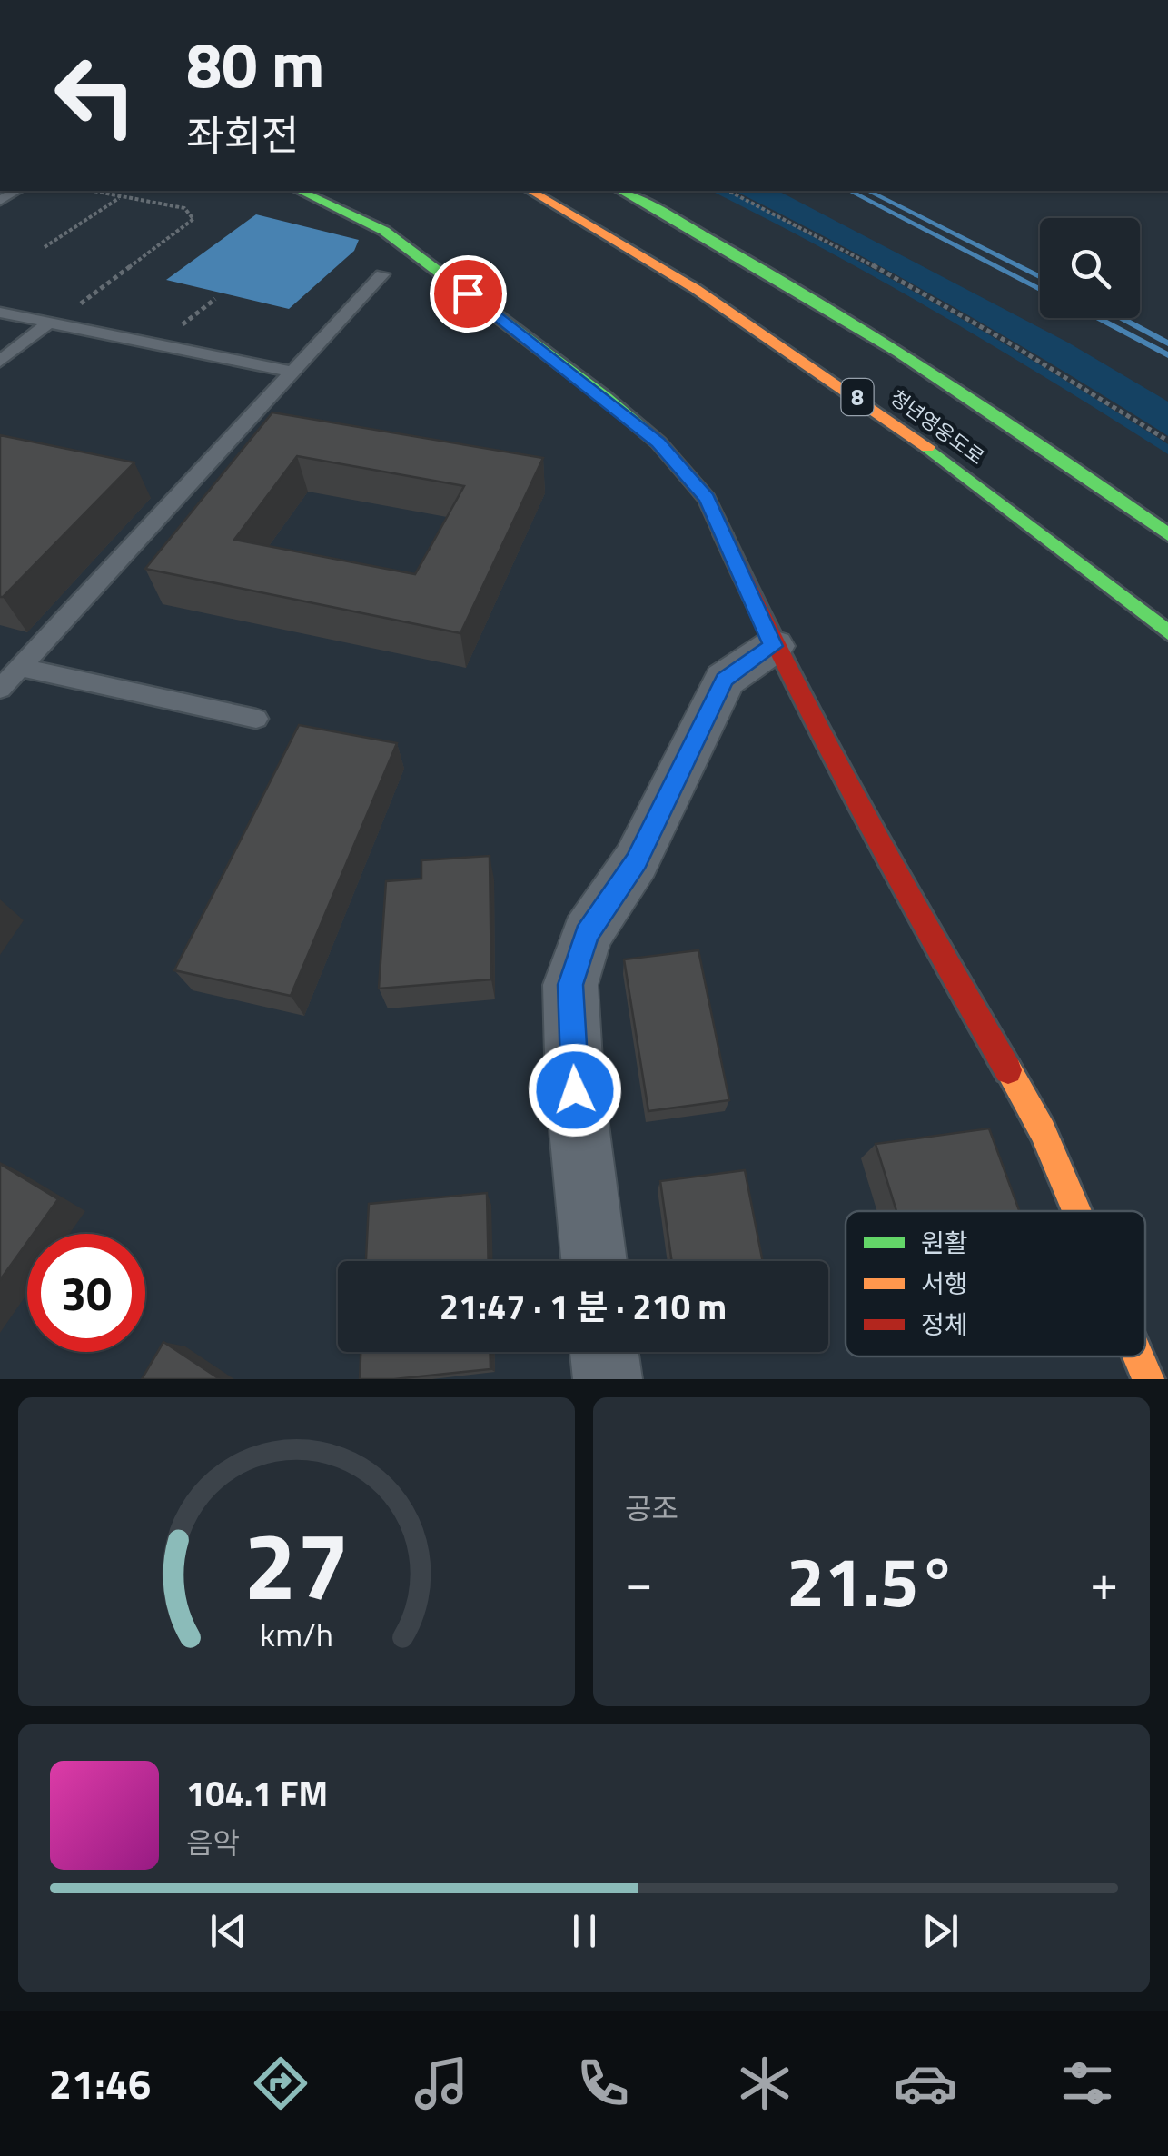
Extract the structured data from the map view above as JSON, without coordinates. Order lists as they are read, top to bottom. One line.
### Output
{"streets":{"main road":["8","청년영웅도로"]},"legend":["원활","서행","정체"],"page":{"turn":["80 m","좌회전"],"limit":"30","trip":"21:47 · 1 분 · 210 m","tile":"공조","heat":["−","21.5°","+"],"song":["104.1 FM","음악"],"tabs":"21:46","gauge":["27","km/h"]}}
